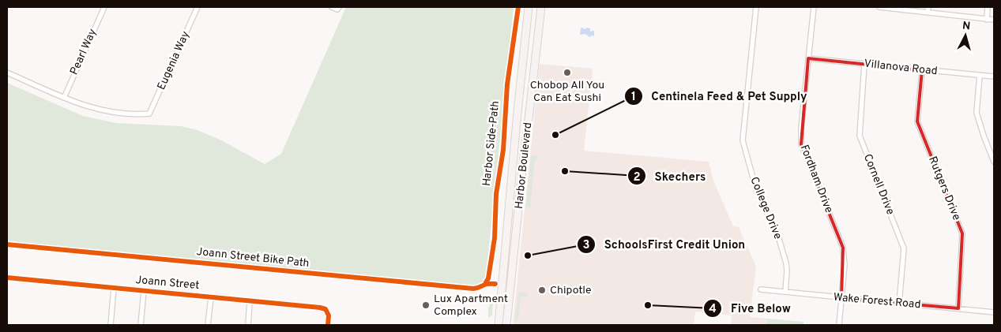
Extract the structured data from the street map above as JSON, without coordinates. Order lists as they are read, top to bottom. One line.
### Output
{"streets":{"main road":["Harbor Boulevard"],"street":["Pearl Way","Eugenia Way","Villanova Road","Fordham Drive","Cornell Drive","Rutgers Drive","College Drive","Joann Street","Wake Forest Road"],"cycle path":["Harbor Side-Path","Joann Street Bike Path"]},"crossings":[["Pearl Way","Eugenia Way"],["Villanova Road","Fordham Drive"],["Villanova Road","Cornell Drive"],["Villanova Road","Rutgers Drive"],["Fordham Drive","Wake Forest Road"],["Cornell Drive","Wake Forest Road"],["Rutgers Drive","Wake Forest Road"],["College Drive","Wake Forest Road"]],"places":["Chobop All You Can Eat Sushi","Centinela Feed & Pet Supply","Skechers","SchoolsFirst Credit Union","Chipotle","Lux Apartment Complex","Five Below"],"north":"top"}
